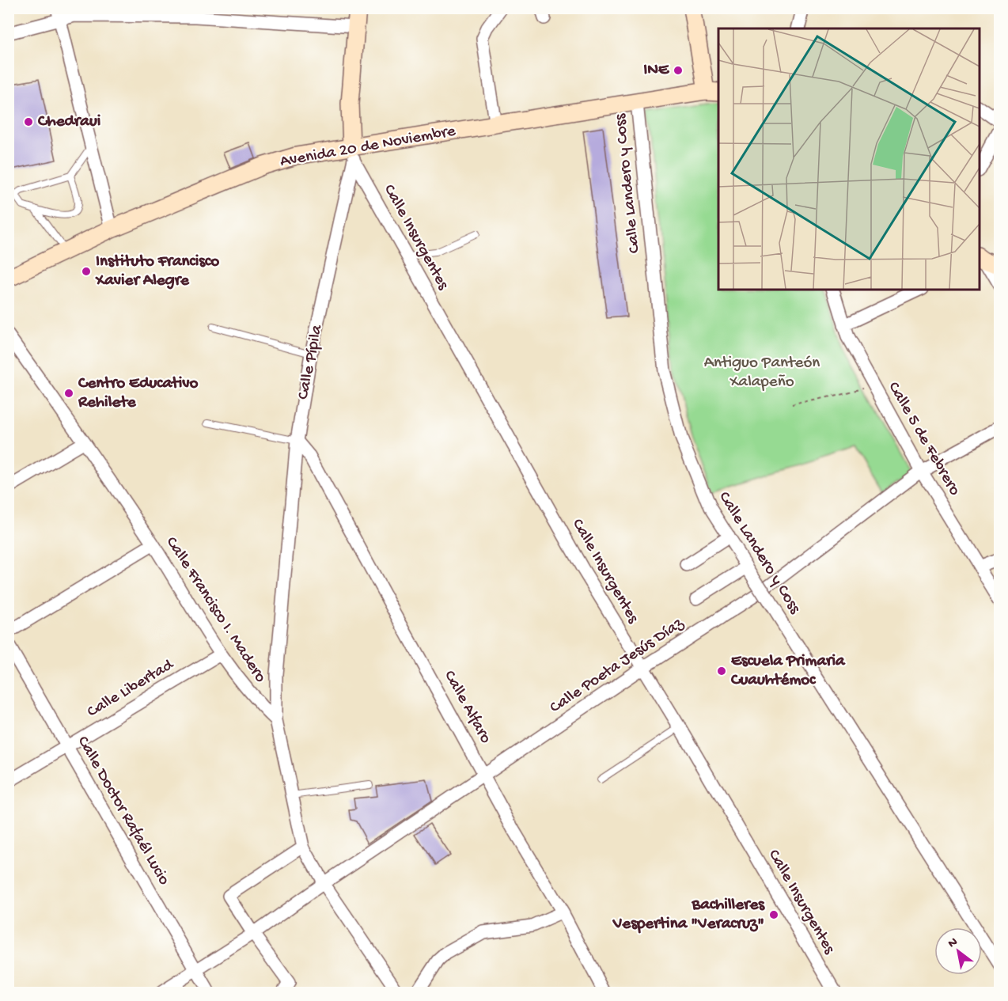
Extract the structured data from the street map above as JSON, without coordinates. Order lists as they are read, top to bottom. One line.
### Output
{"streets":{"main road":["Avenida 20 de Noviembre","Calle Pípila"],"street":["Calle Landero y Coss","Calle Insurgentes","Calle 5 de Febrero","Calle Francisco I. Madero","Calle Poeta Jesús Díaz","Calle Libertad","Calle Alfaro","Calle Doctor Rafaél Lucio"]},"crossings":[["Avenida 20 de Noviembre","Calle Landero y Coss"],["Avenida 20 de Noviembre","Calle Insurgentes"],["Avenida 20 de Noviembre","Calle Pípila"],["Calle Insurgentes","Calle Pípila"],["Calle Insurgentes","Calle Poeta Jesús Díaz"],["Calle Pípila","Calle Francisco I. Madero"],["Calle Pípila","Calle Alfaro"],["Calle 5 de Febrero","Calle Poeta Jesús Díaz"],["Calle Francisco I. Madero","Calle Libertad"],["Calle Poeta Jesús Díaz","Calle Alfaro"],["Calle Poeta Jesús Díaz","Calle Doctor Rafaél Lucio"],["Calle Libertad","Calle Doctor Rafaél Lucio"]],"parks":["Antiguo Panteón Xalapeño"],"places":["INE","Chedraui","Instituto Francisco Xavier Alegre","Centro Educativo Rehilete","Escuela Primaria Cuauhtémoc","Bachilleres Vespertina \"Veracruz\""],"north":"top left"}
